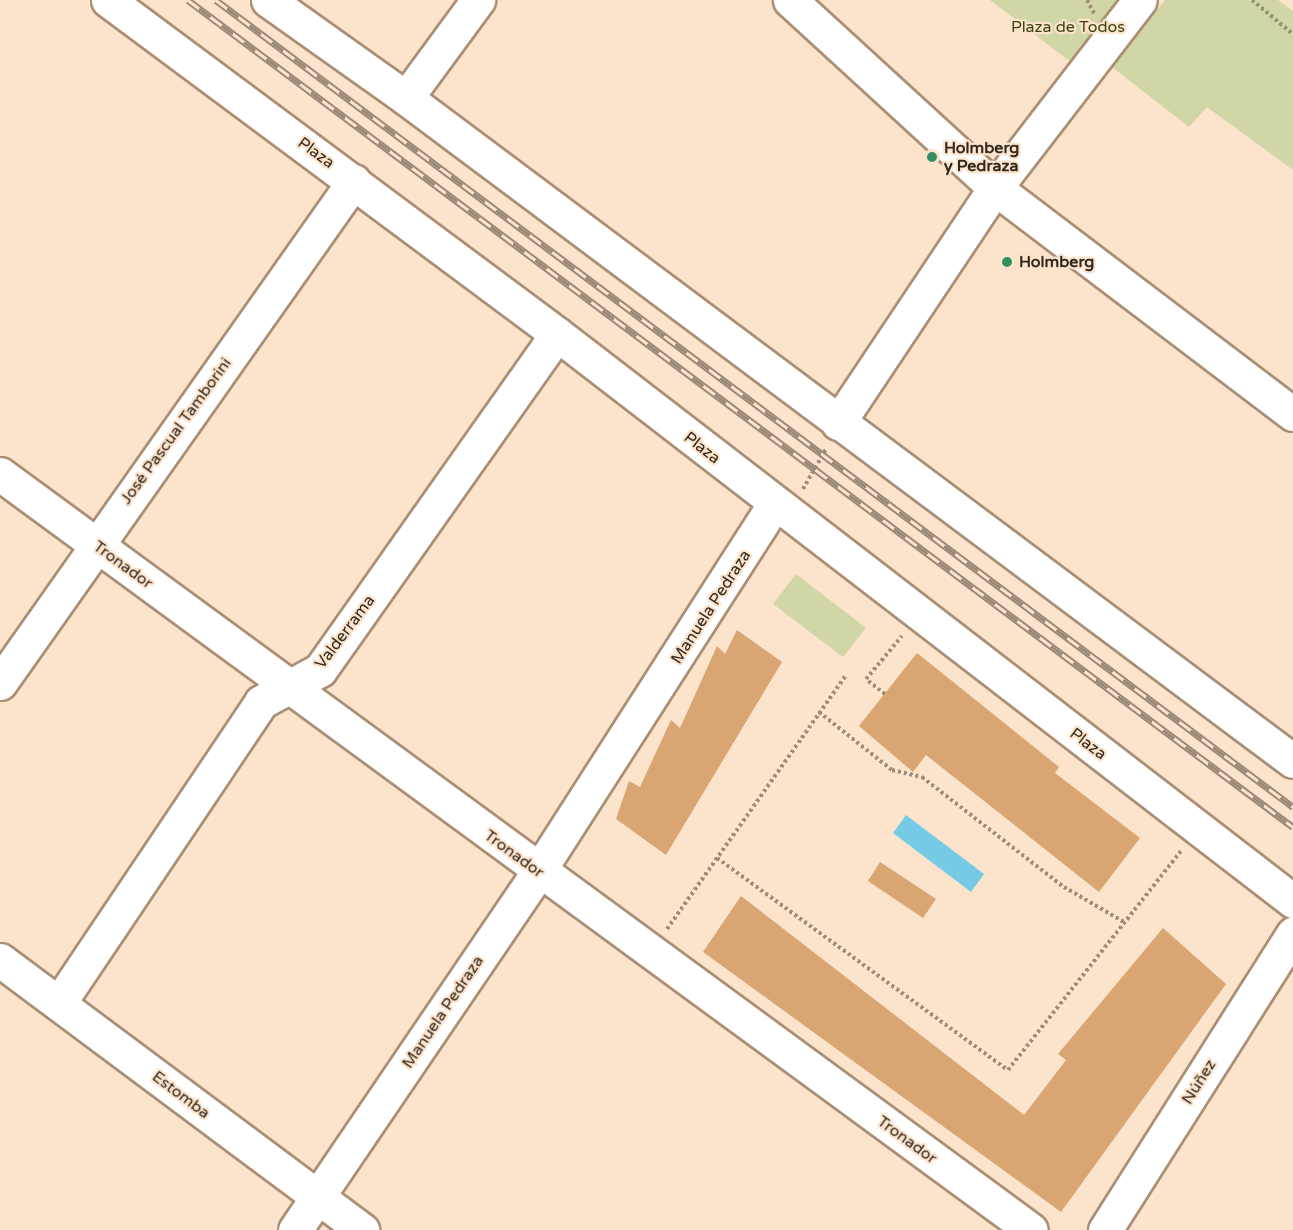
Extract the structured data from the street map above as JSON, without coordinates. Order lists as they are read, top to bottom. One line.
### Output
{"streets":{"street":["Plaza","José Pascual Tamborini","Tronador","Manuela Pedraza","Valderrama","Núñez","Estomba"]},"crossings":[["Plaza","José Pascual Tamborini"],["Plaza","Manuela Pedraza"],["Plaza","Valderrama"],["José Pascual Tamborini","Tronador"],["Tronador","Manuela Pedraza"],["Tronador","Valderrama"],["Manuela Pedraza","Estomba"],["Valderrama","Estomba"]],"parks":["Plaza de Todos"],"places":["Holmberg y Pedraza","Holmberg"]}
